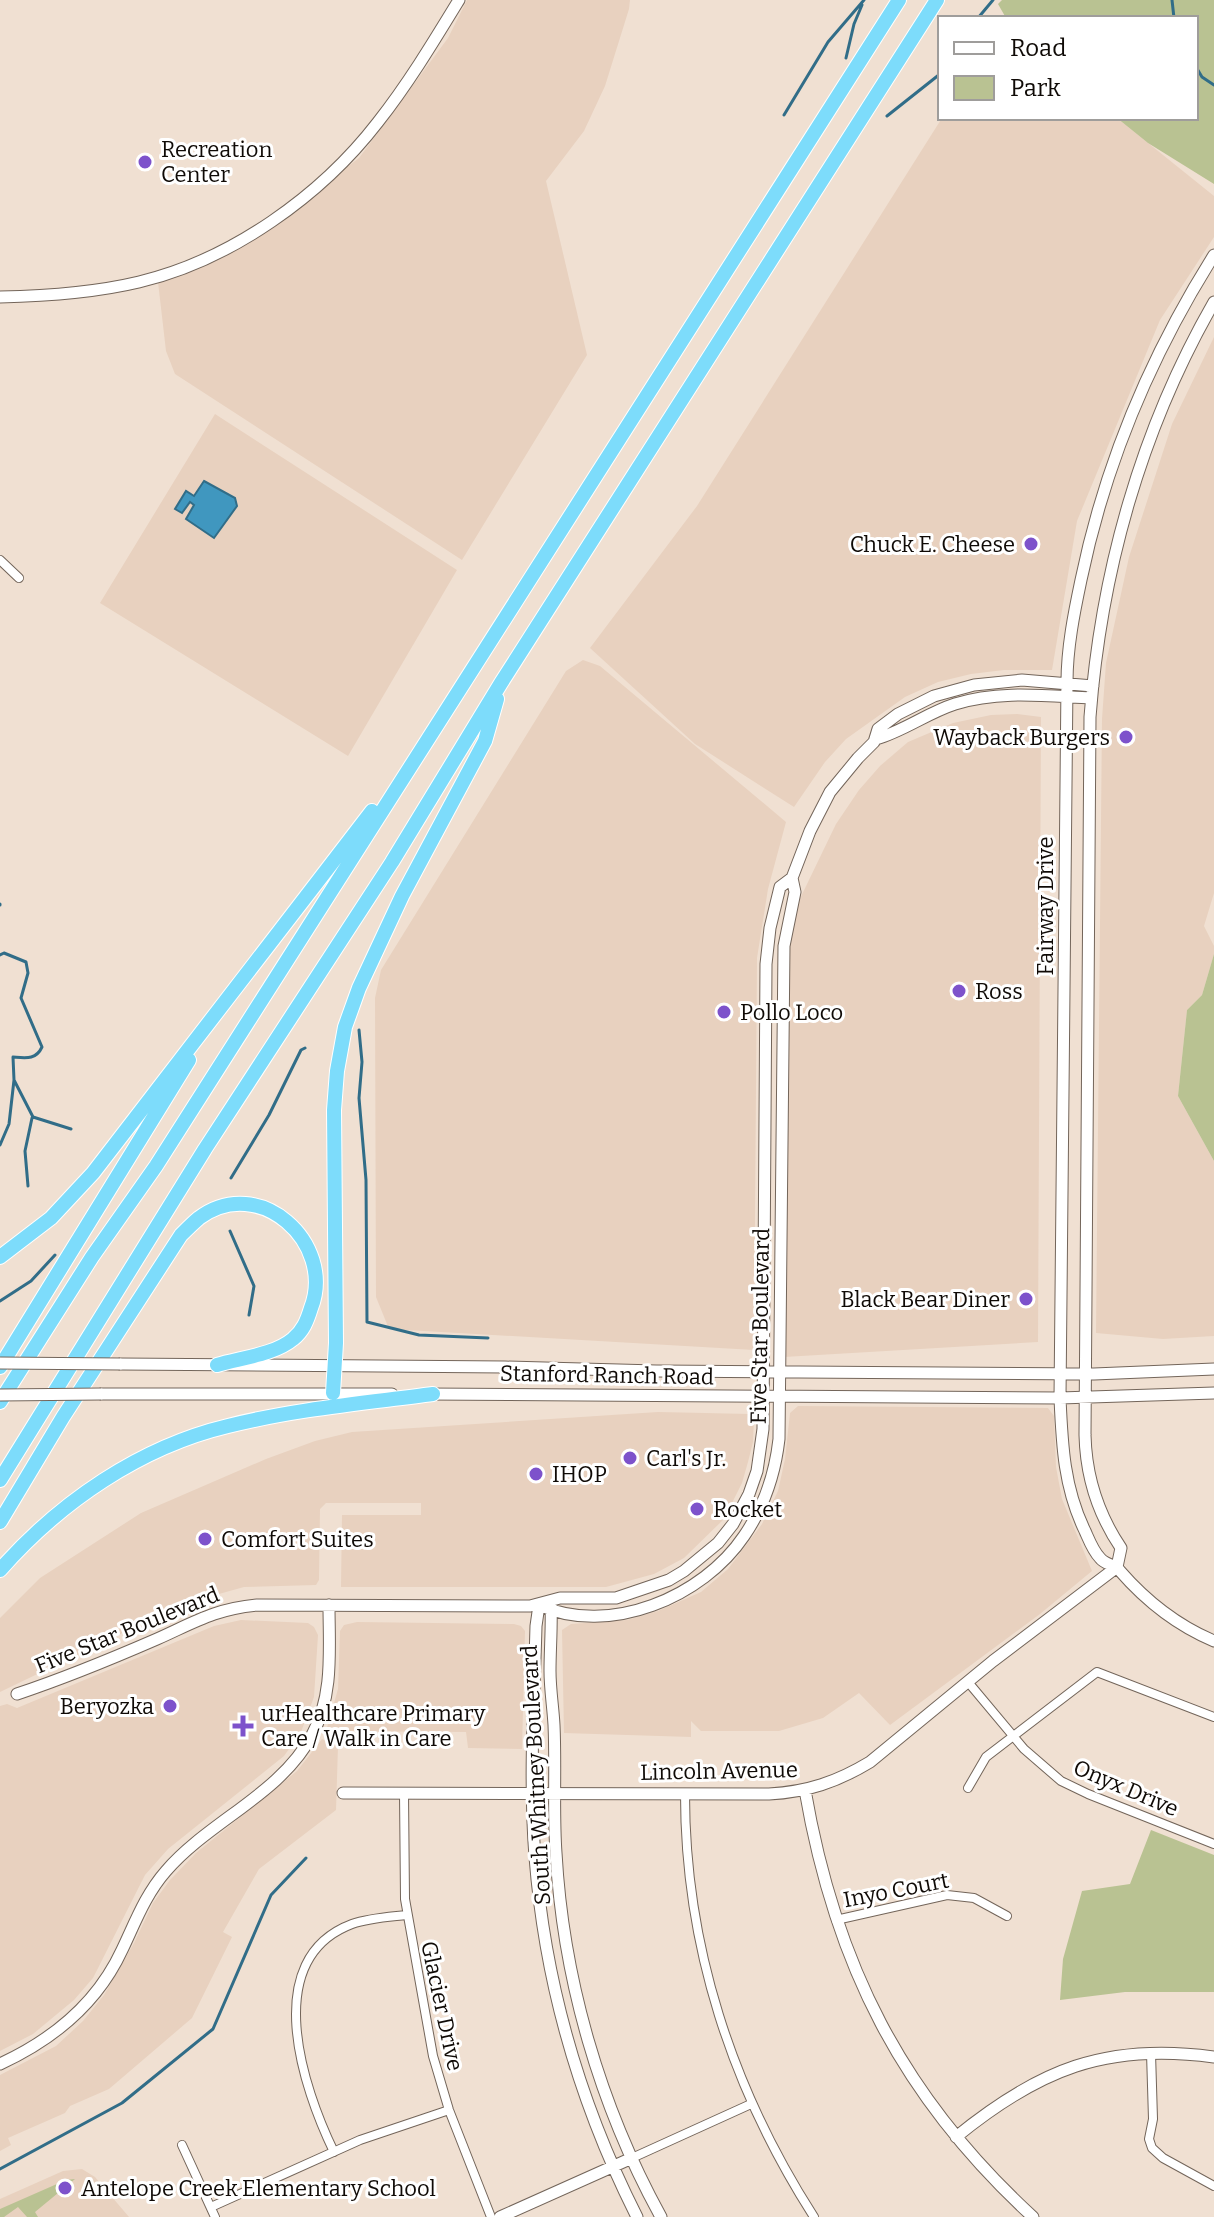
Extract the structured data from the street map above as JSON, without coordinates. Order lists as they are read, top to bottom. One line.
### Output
{"streets":{"street":["Fairway Drive","Five Star Boulevard","Stanford Ranch Road","Lincoln Avenue","South Whitney Boulevard","Onyx Drive","Inyo Court","Glacier Drive"]},"crossings":[["Fairway Drive","Five Star Boulevard"],["Fairway Drive","Stanford Ranch Road"],["Fairway Drive","Lincoln Avenue"],["Five Star Boulevard","Stanford Ranch Road"],["Five Star Boulevard","South Whitney Boulevard"],["Lincoln Avenue","South Whitney Boulevard"],["Lincoln Avenue","Onyx Drive"],["Lincoln Avenue","Glacier Drive"]],"places":{"other":["Recreation Center","Chuck E. Cheese","Wayback Burgers","Ross","Pollo Loco","Black Bear Diner","Carl's Jr.","IHOP","Rocket","Comfort Suites","Beryozka","Antelope Creek Elementary School"],"health":["urHealthcare Primary Care / Walk in Care"]},"legend":["Road","Park"]}
